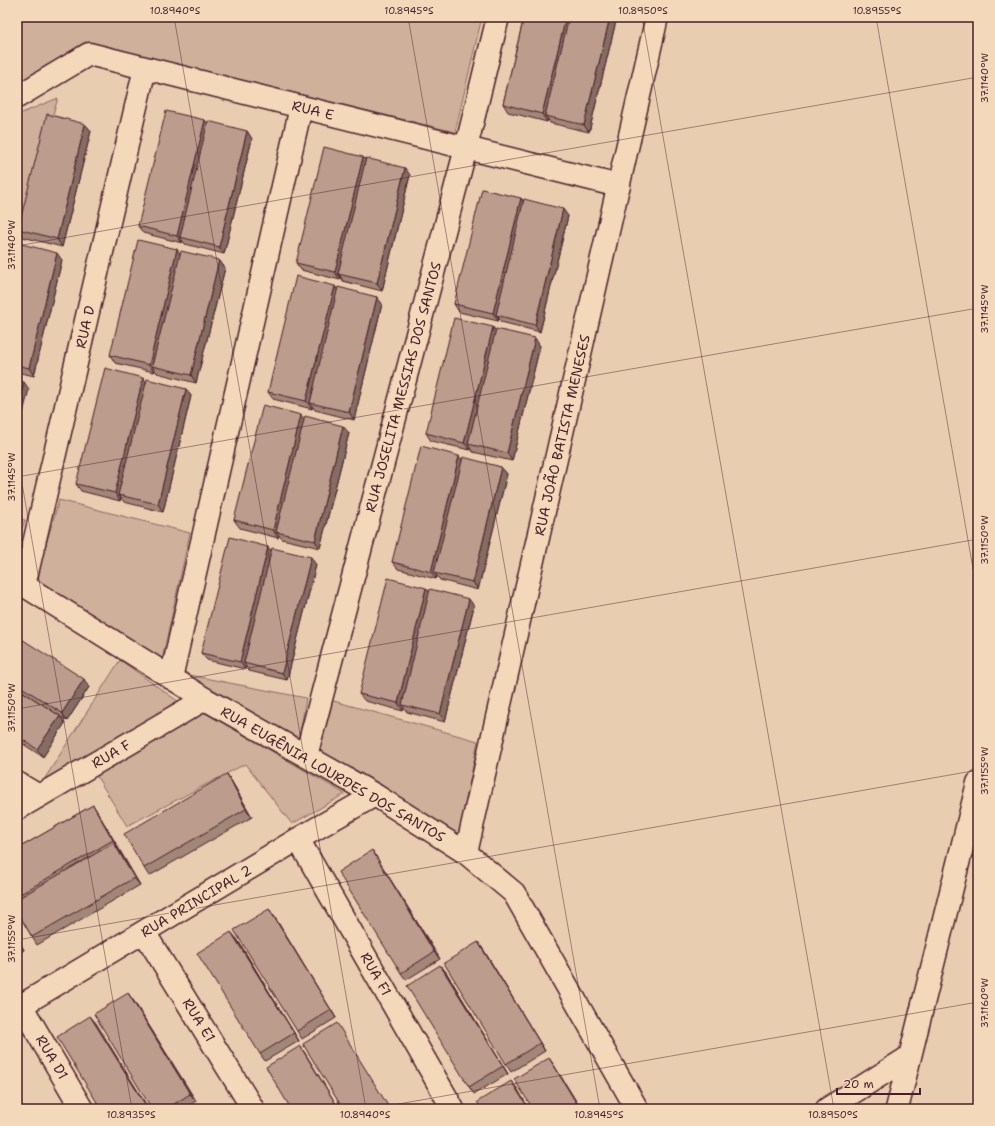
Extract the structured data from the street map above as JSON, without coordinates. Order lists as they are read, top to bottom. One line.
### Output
{"streets":{"street":["RUA E","RUA D","RUA JOSELITA MESSIAS DOS SANTOS","RUA JOÃO BATISTA MENESES","RUA F","RUA EUGÊNIA LOURDES DOS SANTOS","RUA PRINCIPAL 2","RUA F1","RUA E1","RUA D1"]},"crossings":[["RUA E","RUA D"],["RUA E","RUA JOSELITA MESSIAS DOS SANTOS"],["RUA E","RUA JOÃO BATISTA MENESES"],["RUA D","RUA EUGÊNIA LOURDES DOS SANTOS"],["RUA JOSELITA MESSIAS DOS SANTOS","RUA EUGÊNIA LOURDES DOS SANTOS"],["RUA JOÃO BATISTA MENESES","RUA EUGÊNIA LOURDES DOS SANTOS"],["RUA F","RUA EUGÊNIA LOURDES DOS SANTOS"],["RUA EUGÊNIA LOURDES DOS SANTOS","RUA PRINCIPAL 2"],["RUA PRINCIPAL 2","RUA F1"],["RUA PRINCIPAL 2","RUA E1"],["RUA PRINCIPAL 2","RUA D1"]],"scale_bar":"20 m","coordinates":["10.8940°S","10.8945°S","10.8950°S","10.8955°S","37.1140°W","37.1145°W","37.1150°W","37.1155°W","37.1160°W","10.8935°S"]}
